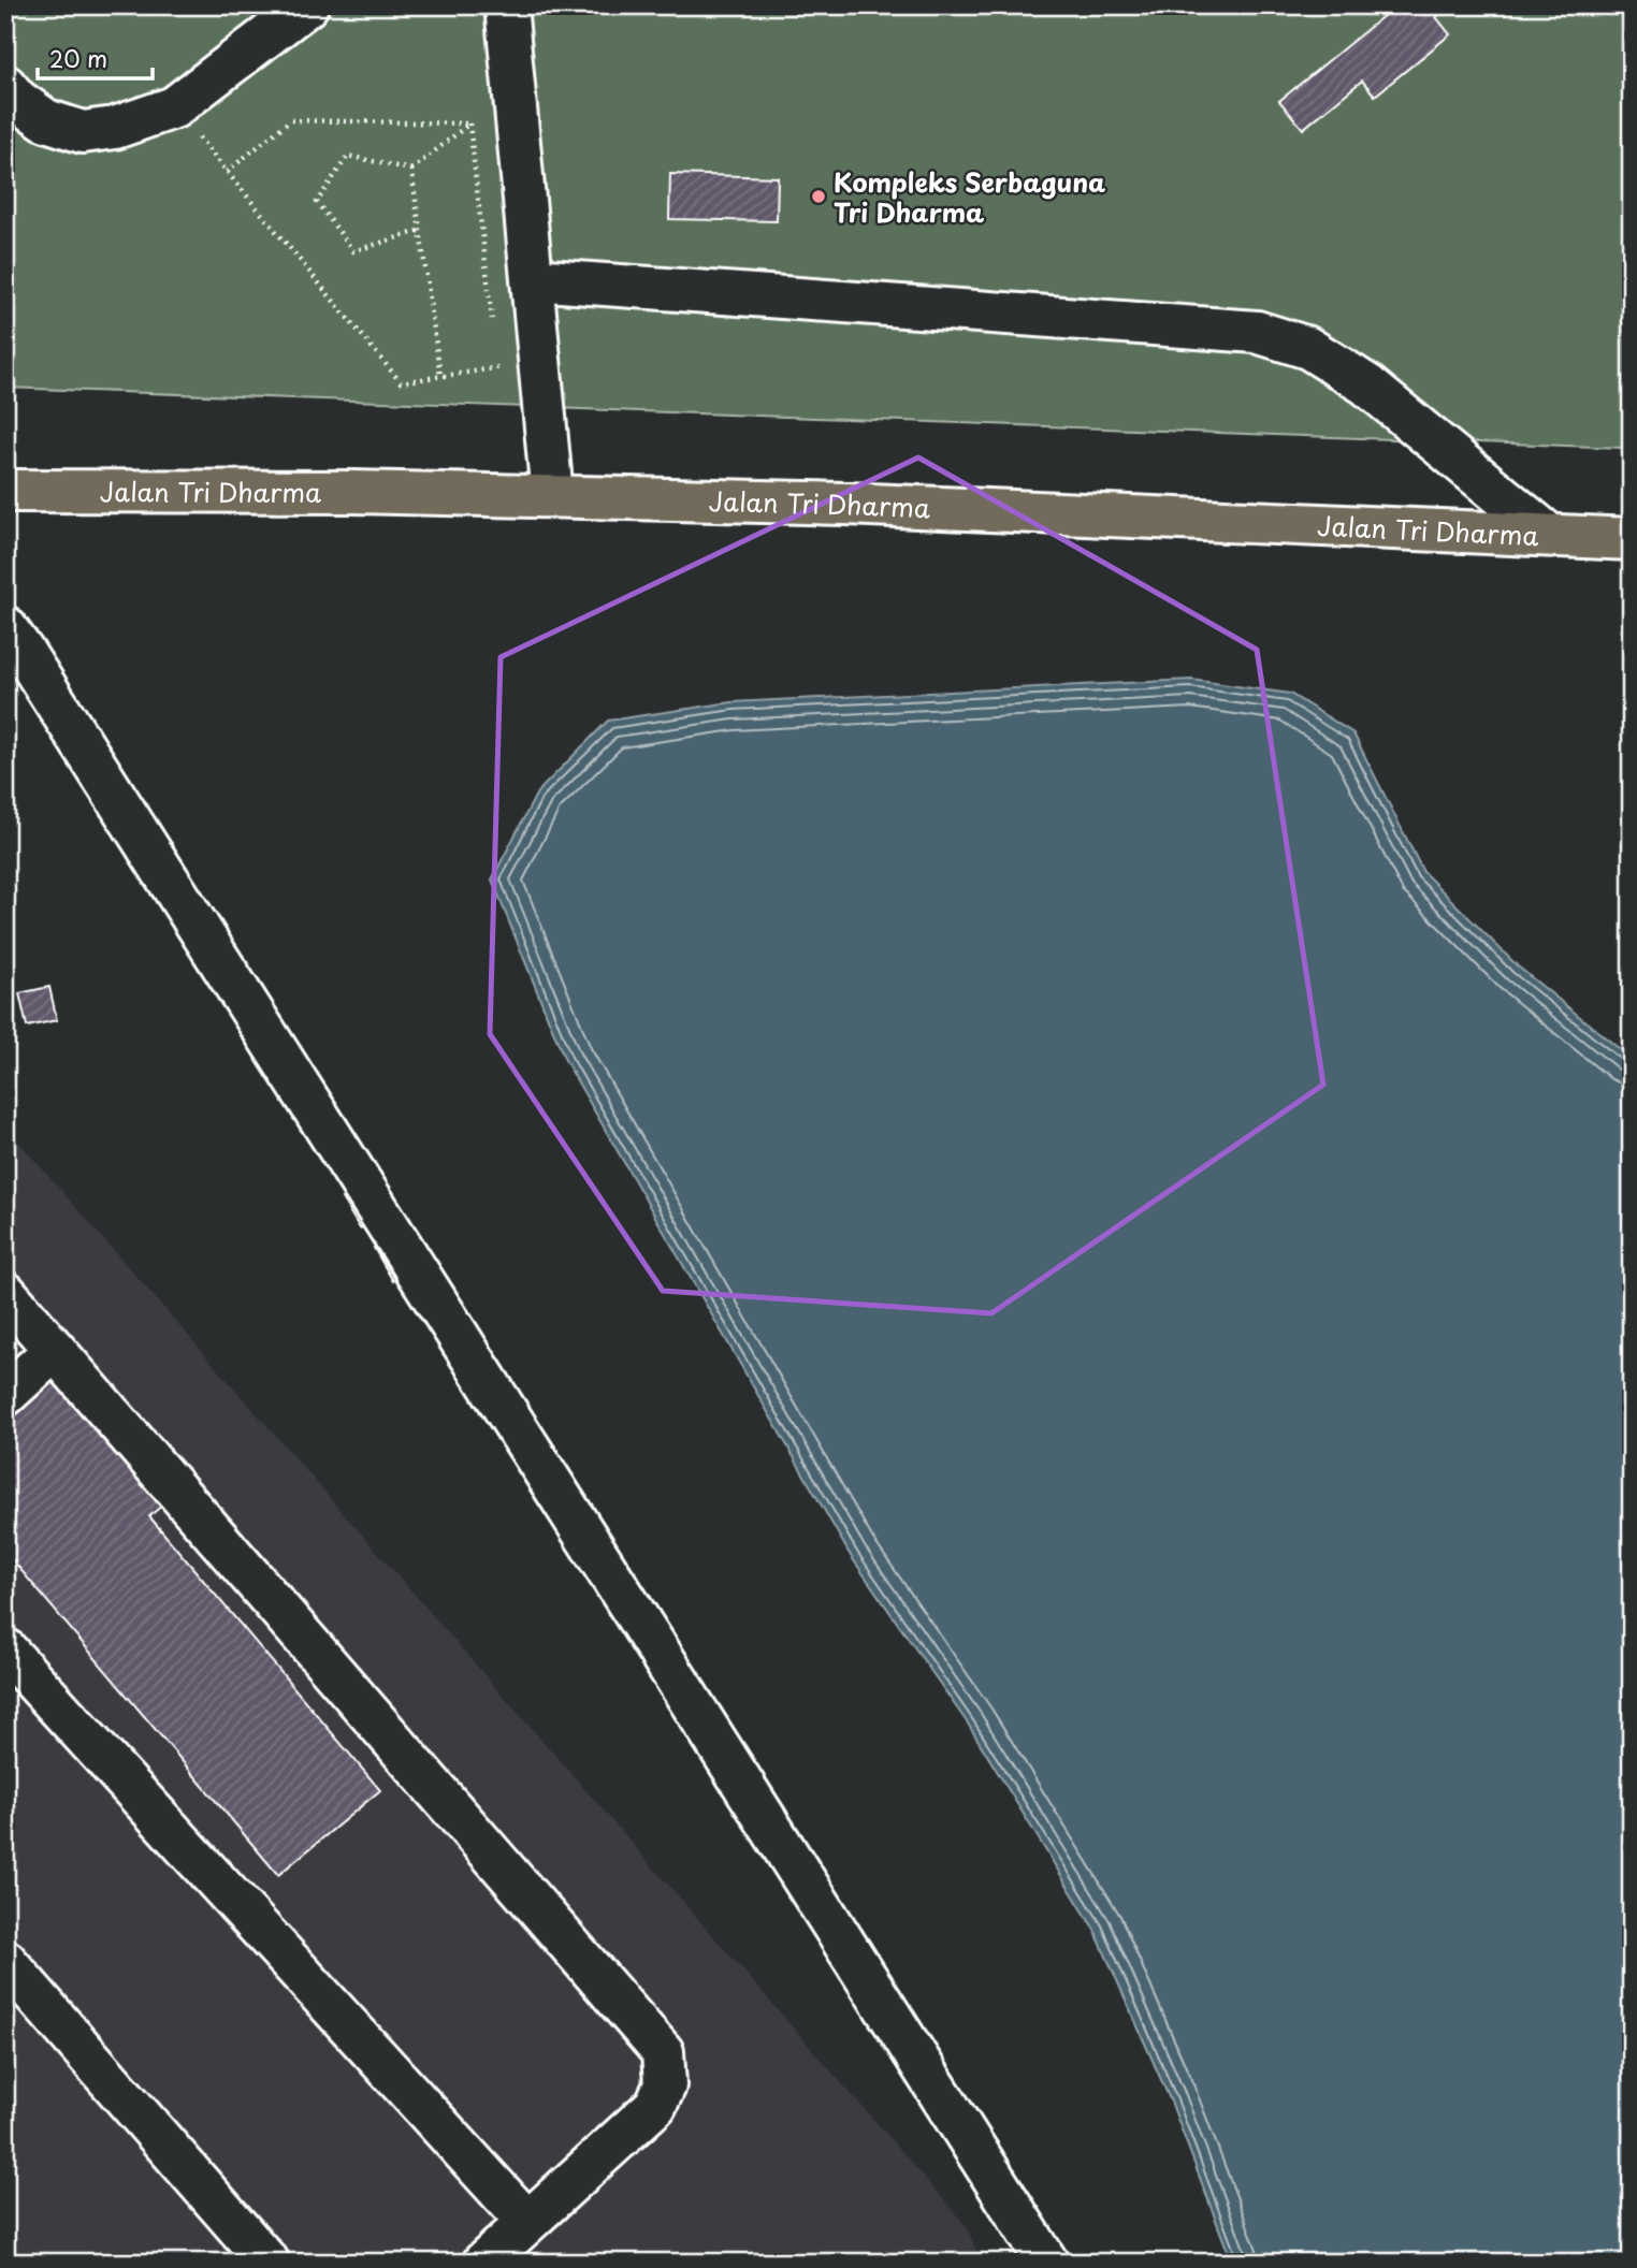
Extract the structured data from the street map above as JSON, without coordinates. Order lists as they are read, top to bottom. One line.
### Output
{"streets":{"main road":["Jalan Tri Dharma"]},"places":["Kompleks Serbaguna Tri Dharma"],"scale_bar":"20 m"}
